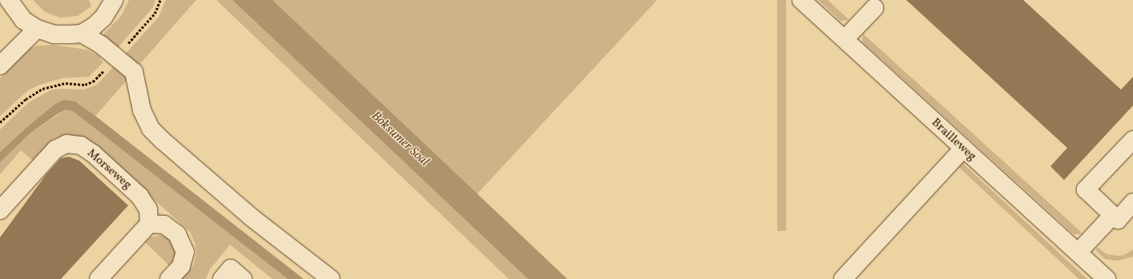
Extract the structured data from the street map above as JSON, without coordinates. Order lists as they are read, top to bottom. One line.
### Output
{"streets":{"street":["Brailleweg","Morseweg"]},"water":["Boksumer Soal"]}
